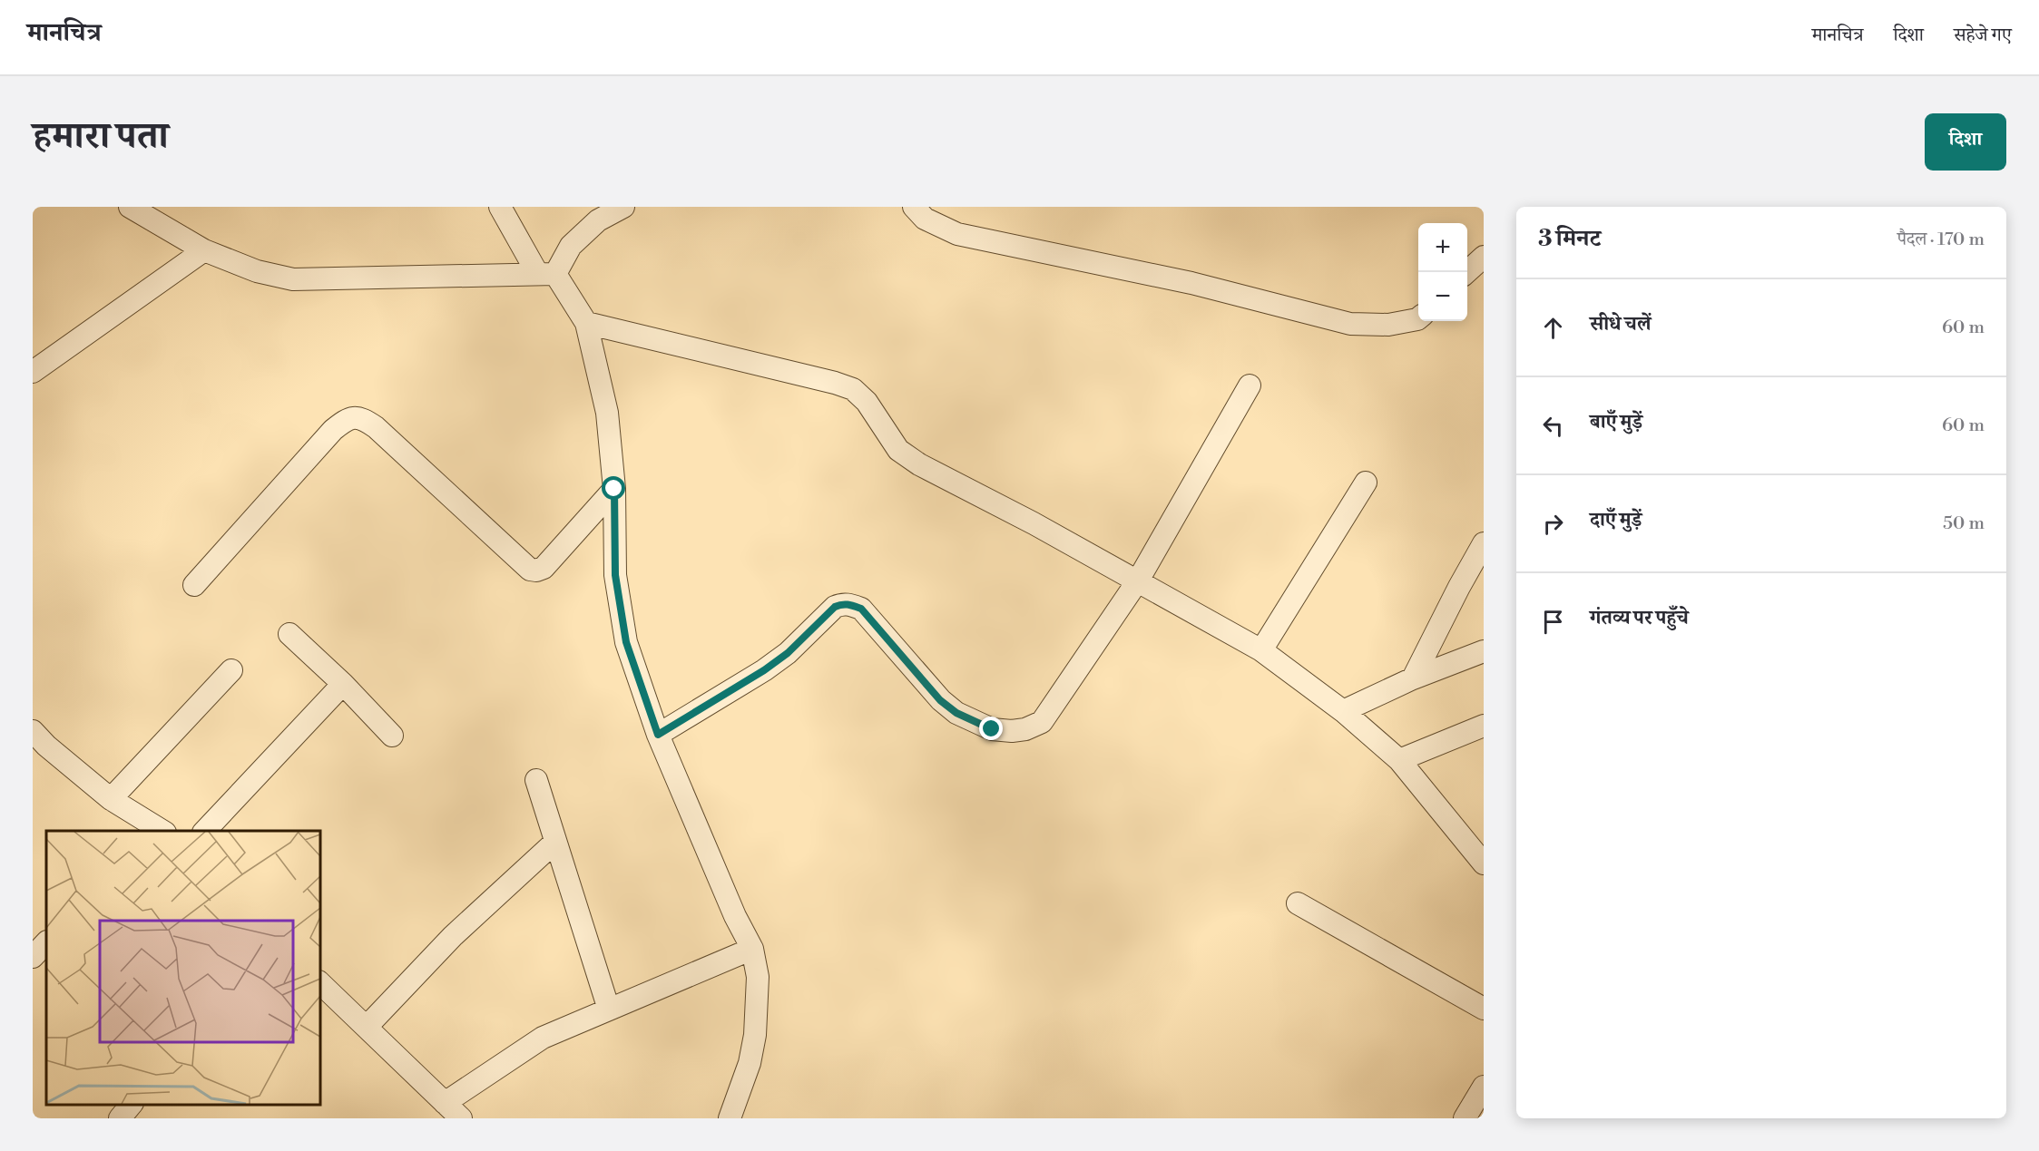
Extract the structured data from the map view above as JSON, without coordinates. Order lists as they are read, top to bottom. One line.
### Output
{"page":{"header":"मानचित्र","nav":["मानचित्र","दिशा","सहेजे गए"],"title":"हमारा पता","buttons":"दिशा","heading":["3 मिनट","पैदल · 170 m"],"map_buttons":["+","−"],"list":[["सीधे चलें","60 m"],["बाएँ मुड़ें","60 m"],["दाएँ मुड़ें","50 m"],"गंतव्य पर पहुँचे"]}}
